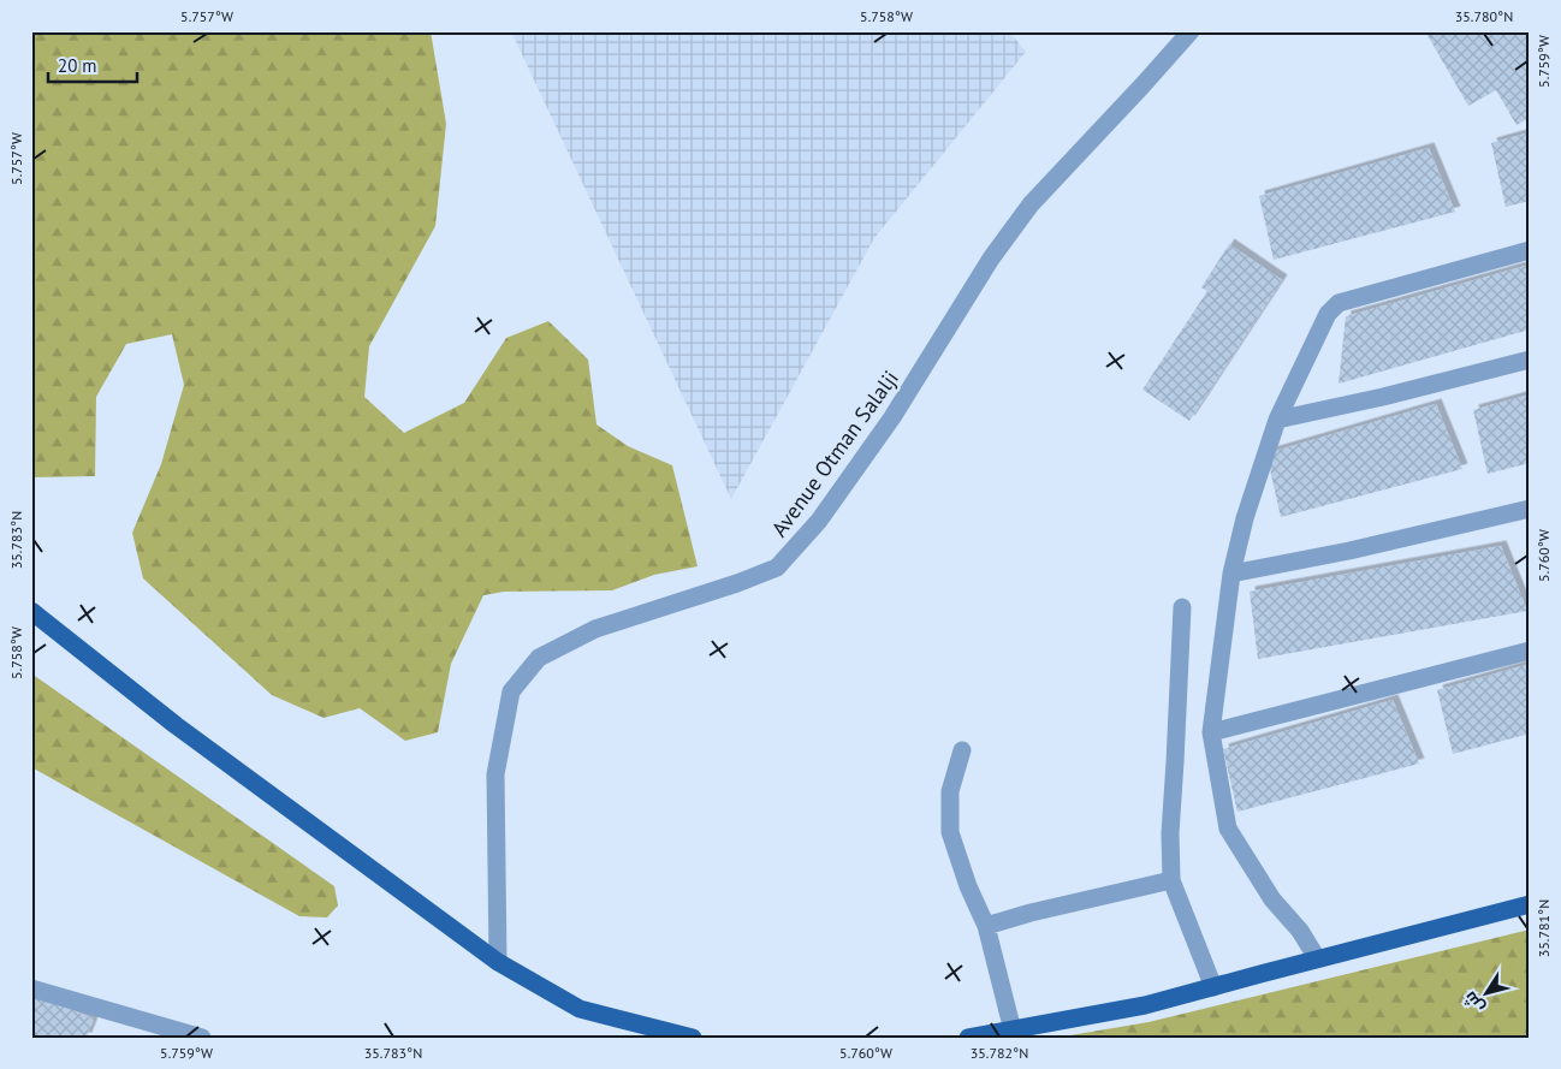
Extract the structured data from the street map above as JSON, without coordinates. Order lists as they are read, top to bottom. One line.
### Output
{"streets":{"street":["Avenue Otman Salalji"]},"scale_bar":"20 m","north":"bottom left","coordinates":["5.757°W","5.758°W","35.780°N","5.759°W","35.783°N","5.760°W","35.781°N","35.782°N"]}
